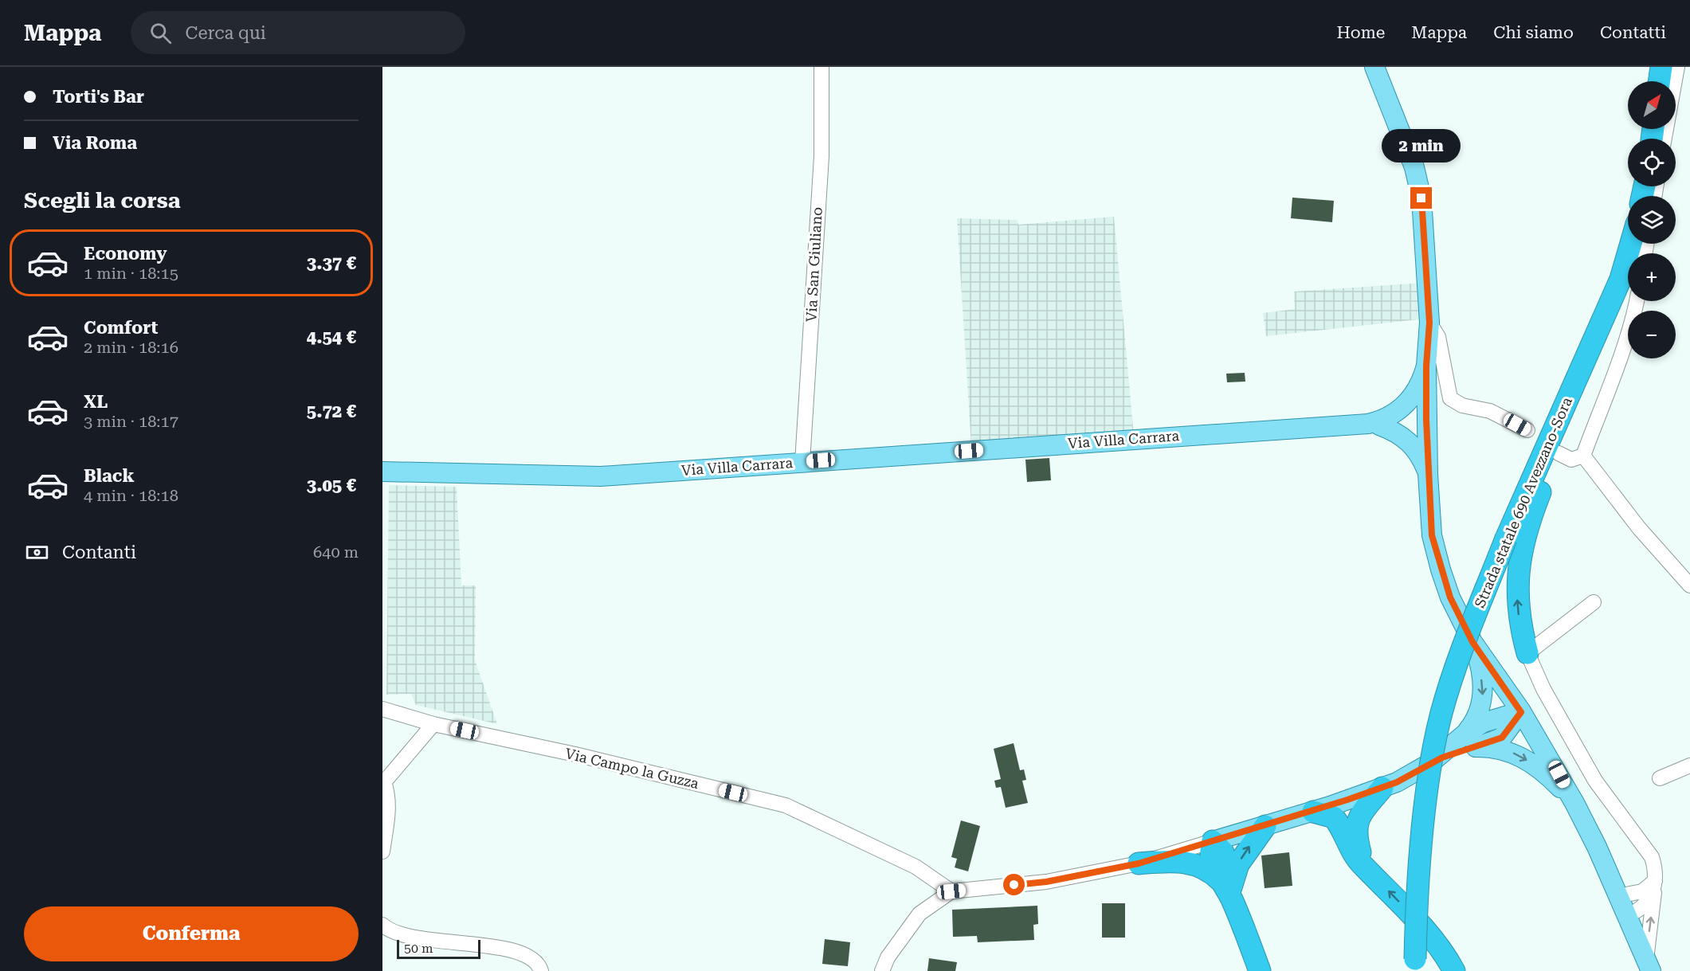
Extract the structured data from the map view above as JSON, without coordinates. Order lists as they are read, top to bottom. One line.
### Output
{"streets":{"highway":["Strada statale 690 Avezzano-Sora"],"main road":["Via Villa Carrara"],"street":["Via San Giuliano","Via Campo la Guzza"]},"crossings":[["Via San Giuliano","Via Villa Carrara"]],"scale_bar":"50 m","north":"top right","page":{"header":"Mappa","search":"Cerca qui","nav":["Home","Mappa","Chi siamo","Contatti"],"banner":["Torti's Bar","Via Roma"],"map_buttons":["+","−"],"bubble":"2 min","heading":"Scegli la corsa","list":[{"name":"Economy","note":"1 min · 18:15","value":"3.37 €"},{"name":"Comfort","note":"2 min · 18:16","value":"4.54 €"},{"name":"XL","note":"3 min · 18:17","value":"5.72 €"},{"name":"Black","note":"4 min · 18:18","value":"3.05 €"}],"pay":["Contanti","640 m"],"buttons":"Conferma","scale":"50 m"}}
